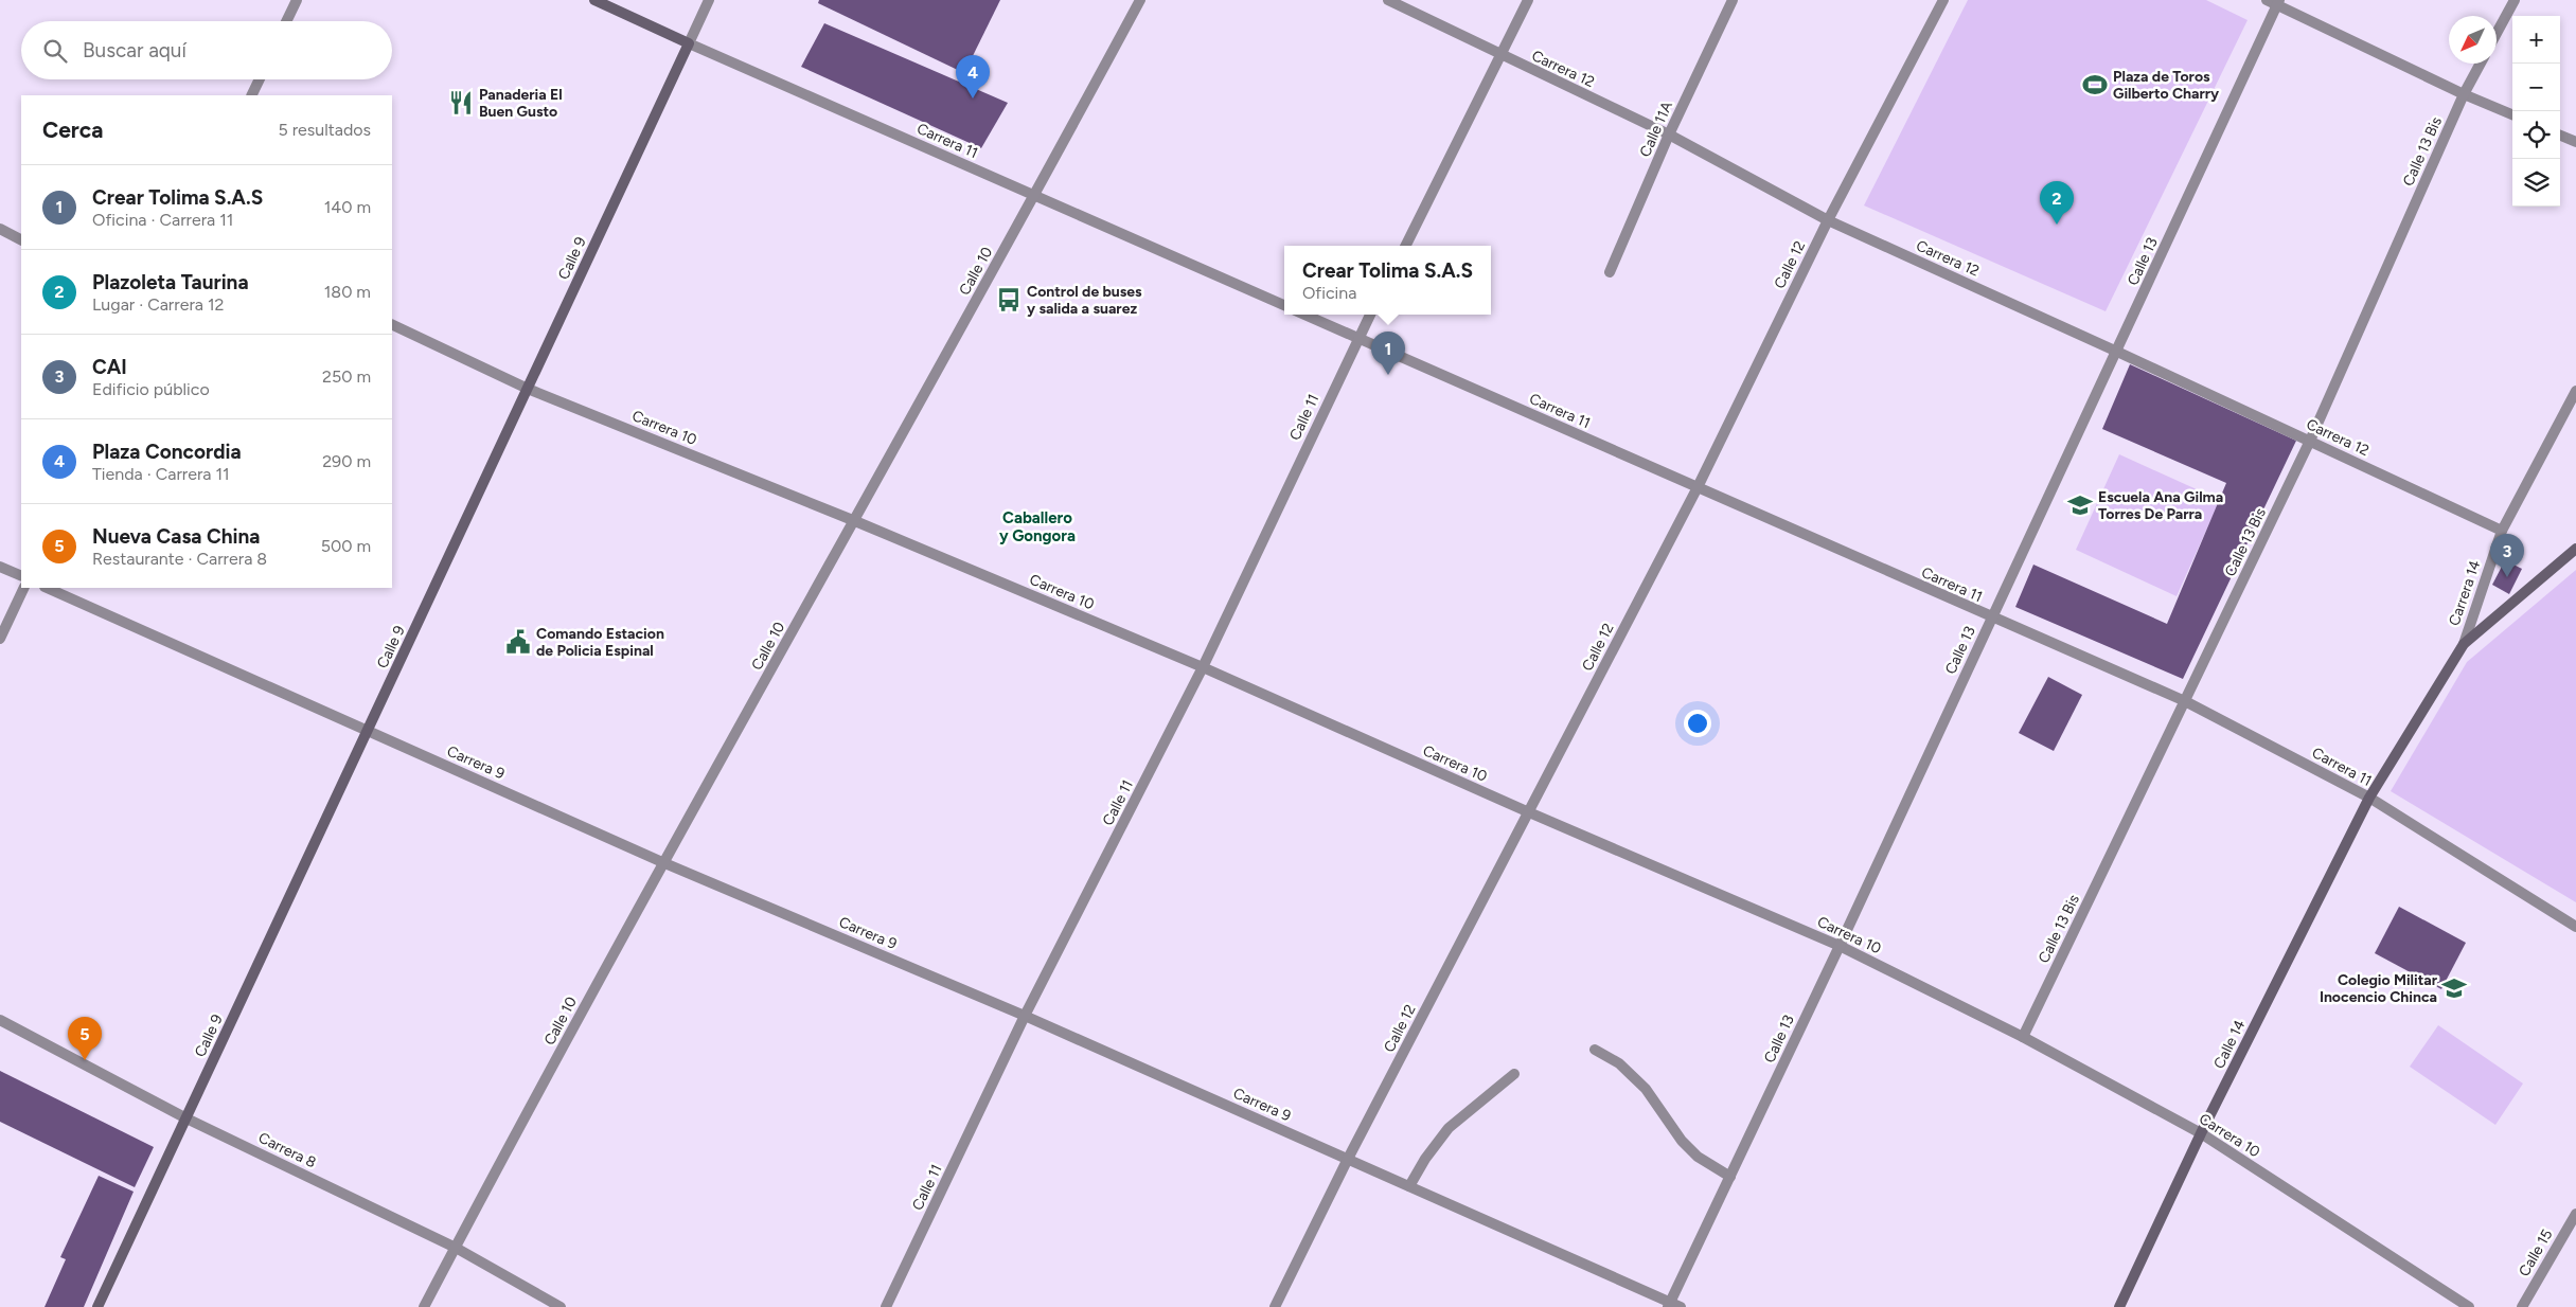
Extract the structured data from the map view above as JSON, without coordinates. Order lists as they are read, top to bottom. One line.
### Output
{"streets":{"street":["Carrera 12","Calle 11A","Carrera 11","Calle 13 Bis","Calle 9","Calle 13","Calle 12","Calle 10","Calle 11","Carrera 10","Carrera 14","Carrera 9","Calle 14","Carrera 8","Calle 15"]},"crossings":[["Carrera 12","Calle 11A"],["Carrera 12","Calle 13 Bis"],["Carrera 12","Calle 13"],["Carrera 12","Calle 12"],["Carrera 12","Carrera 14"],["Carrera 11","Calle 13 Bis"],["Carrera 11","Calle 9"],["Carrera 11","Calle 13"],["Carrera 11","Calle 12"],["Carrera 11","Calle 10"],["Carrera 11","Calle 11"],["Carrera 11","Carrera 14"],["Carrera 11","Calle 14"],["Calle 13 Bis","Calle 13"],["Calle 13 Bis","Carrera 10"],["Calle 9","Carrera 10"],["Calle 9","Carrera 9"],["Calle 9","Carrera 8"],["Calle 13","Carrera 10"],["Calle 13","Carrera 9"],["Calle 12","Carrera 10"],["Calle 12","Carrera 9"],["Calle 10","Carrera 10"],["Calle 10","Carrera 9"],["Calle 10","Carrera 8"],["Calle 11","Carrera 10"],["Calle 11","Carrera 9"],["Carrera 10","Calle 14"],["Carrera 14","Calle 14"]],"districts":["Caballero y Gongora"],"places":{"sports":["Plaza de Toros Gilberto Charry"],"restaurant":["Panaderia El Buen Gusto"],"bus stop":["Control de buses y salida a suarez"],"school or university":["Escuela Ana Gilma Torres De Parra","Colegio Militar Inocencio Chinca"],"public building":["Comando Estacion de Policia Espinal"]},"north":"bottom left","page":{"map_buttons":["+","−"],"search":"Buscar aquí","pins":["4","2","1","3","5"],"heading":["Cerca","5 resultados"],"list":[{"mark":"1","name":"Crear Tolima S.A.S","note":"Oficina · Carrera 11","value":"140 m"},{"mark":"2","name":"Plazoleta Taurina","note":"Lugar · Carrera 12","value":"180 m"},{"mark":"3","name":"CAI","note":"Edificio público","value":"250 m"},{"mark":"4","name":"Plaza Concordia","note":"Tienda · Carrera 11","value":"290 m"},{"mark":"5","name":"Nueva Casa China","note":"Restaurante · Carrera 8","value":"500 m"}],"popup":["Crear Tolima S.A.S","Oficina"]}}
